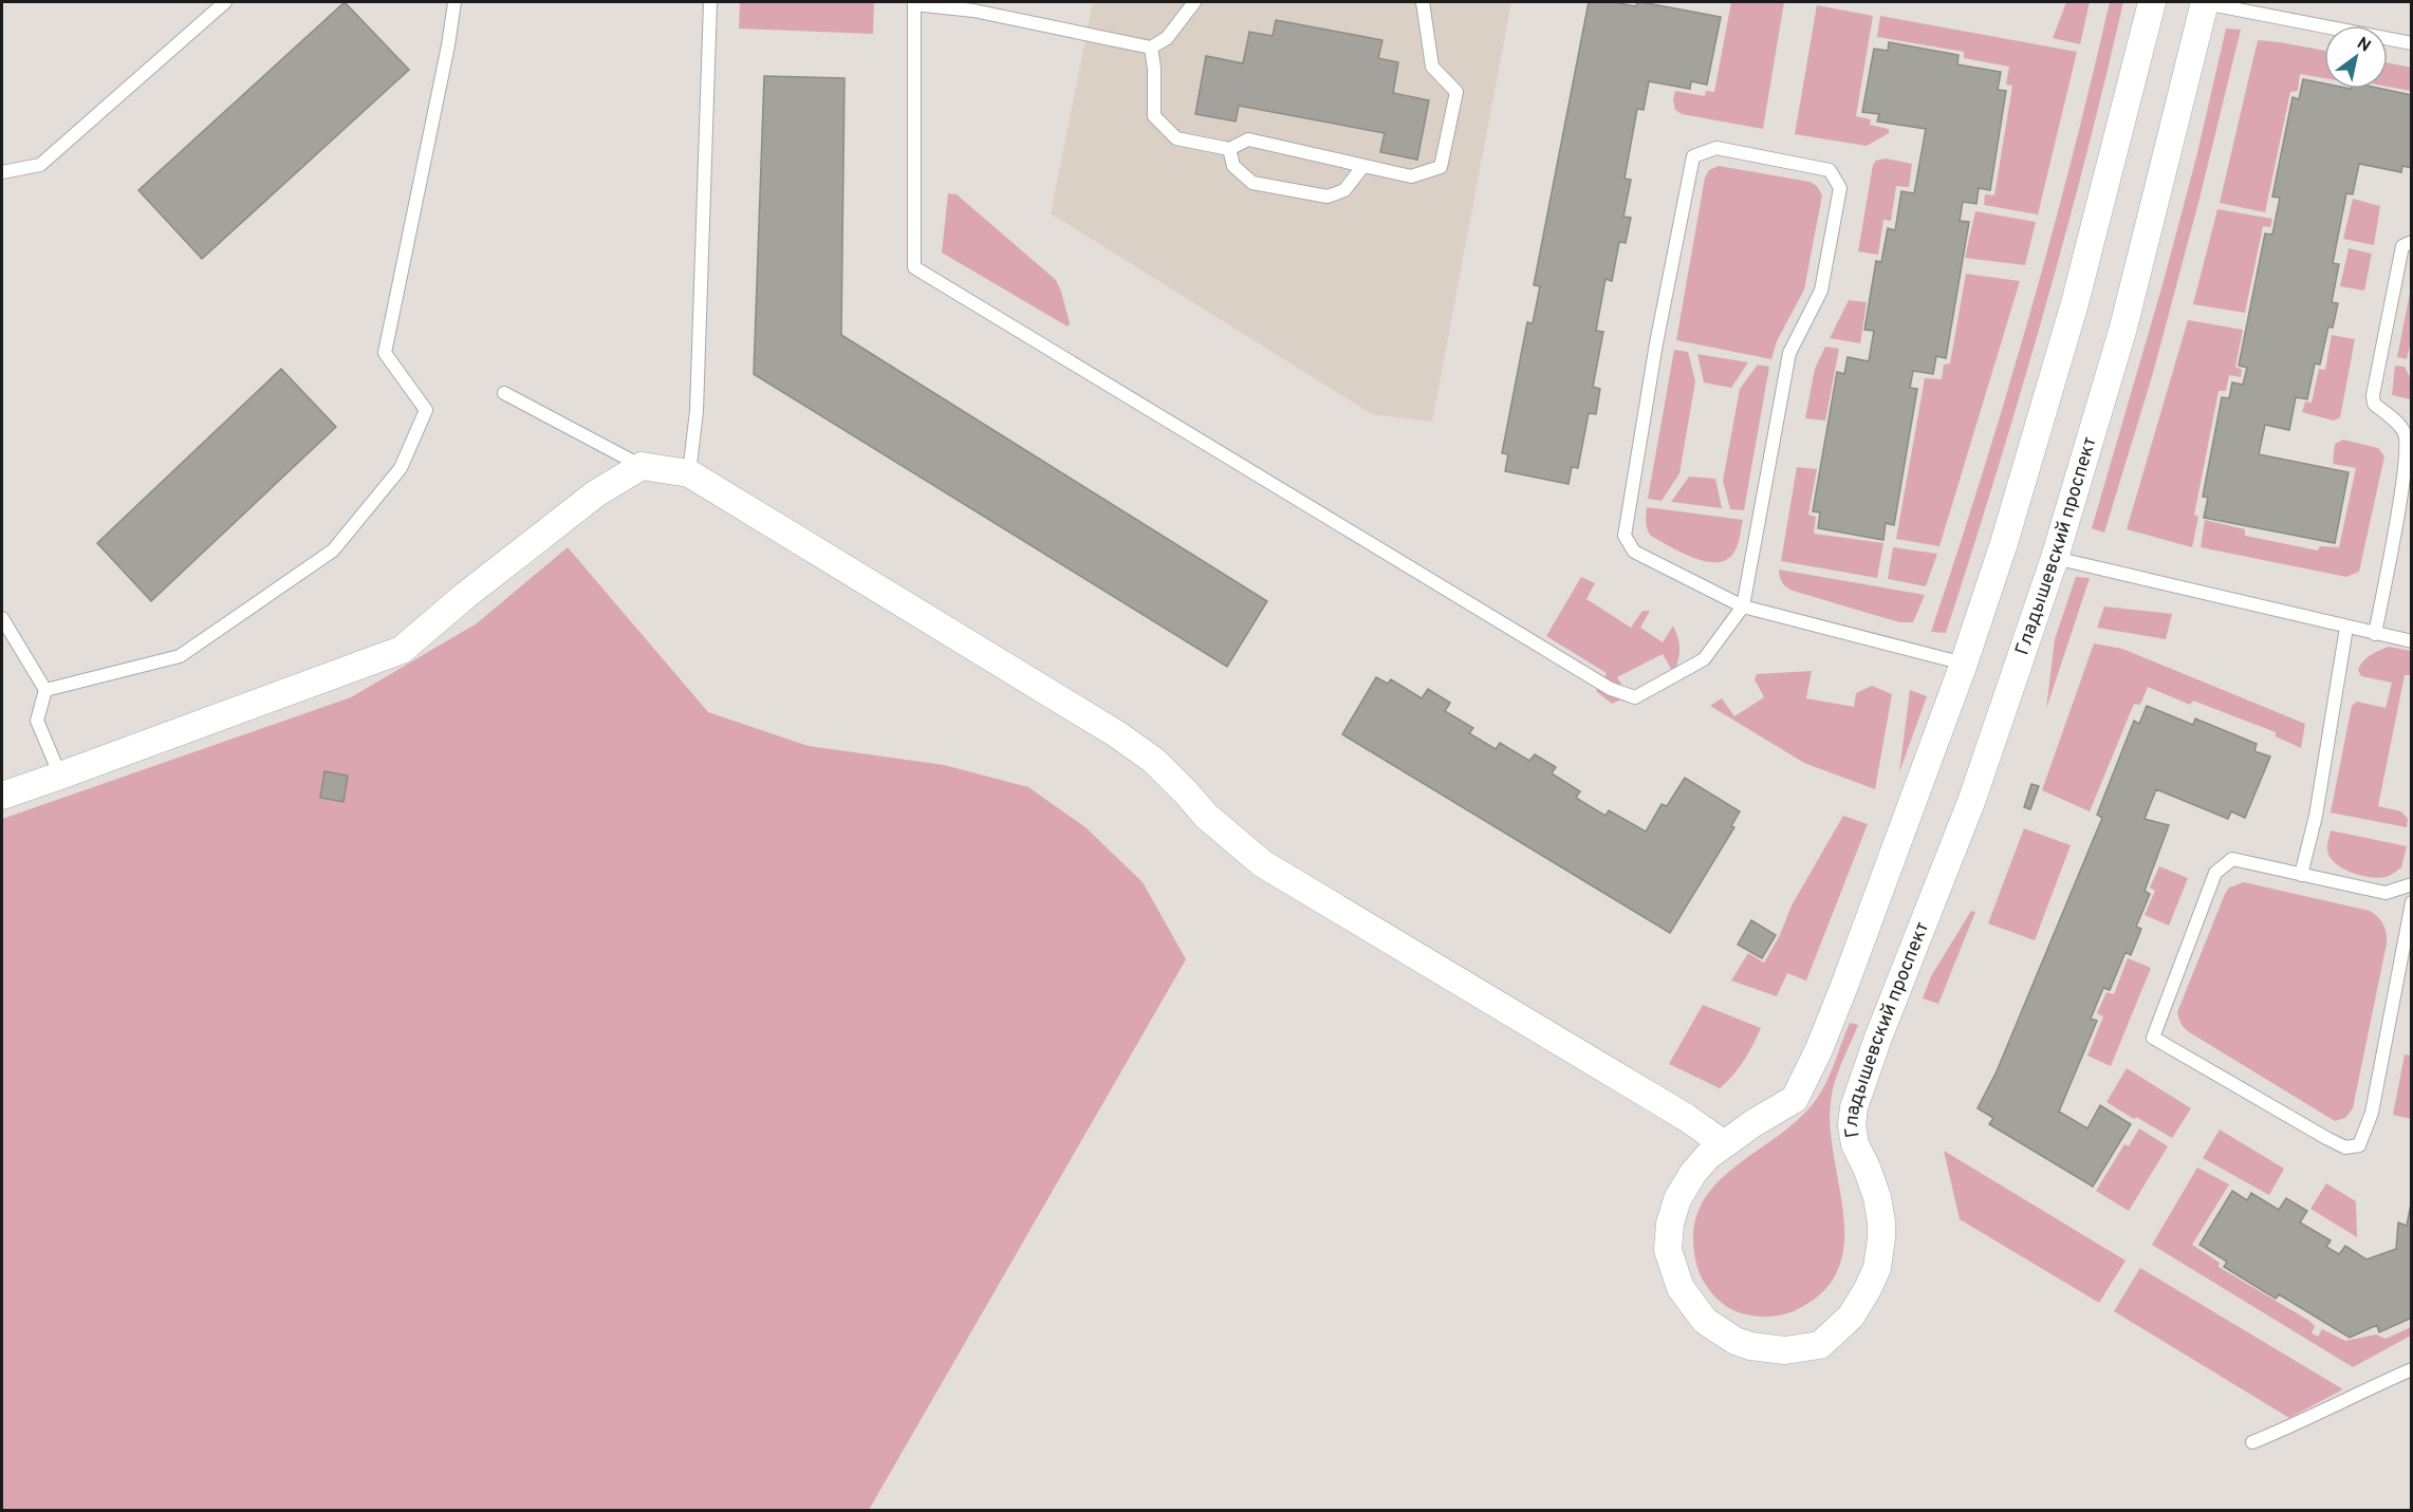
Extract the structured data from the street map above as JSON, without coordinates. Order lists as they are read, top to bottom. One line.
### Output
{"streets":{"street":["Гладышевский проспект"]},"north":"top right"}
